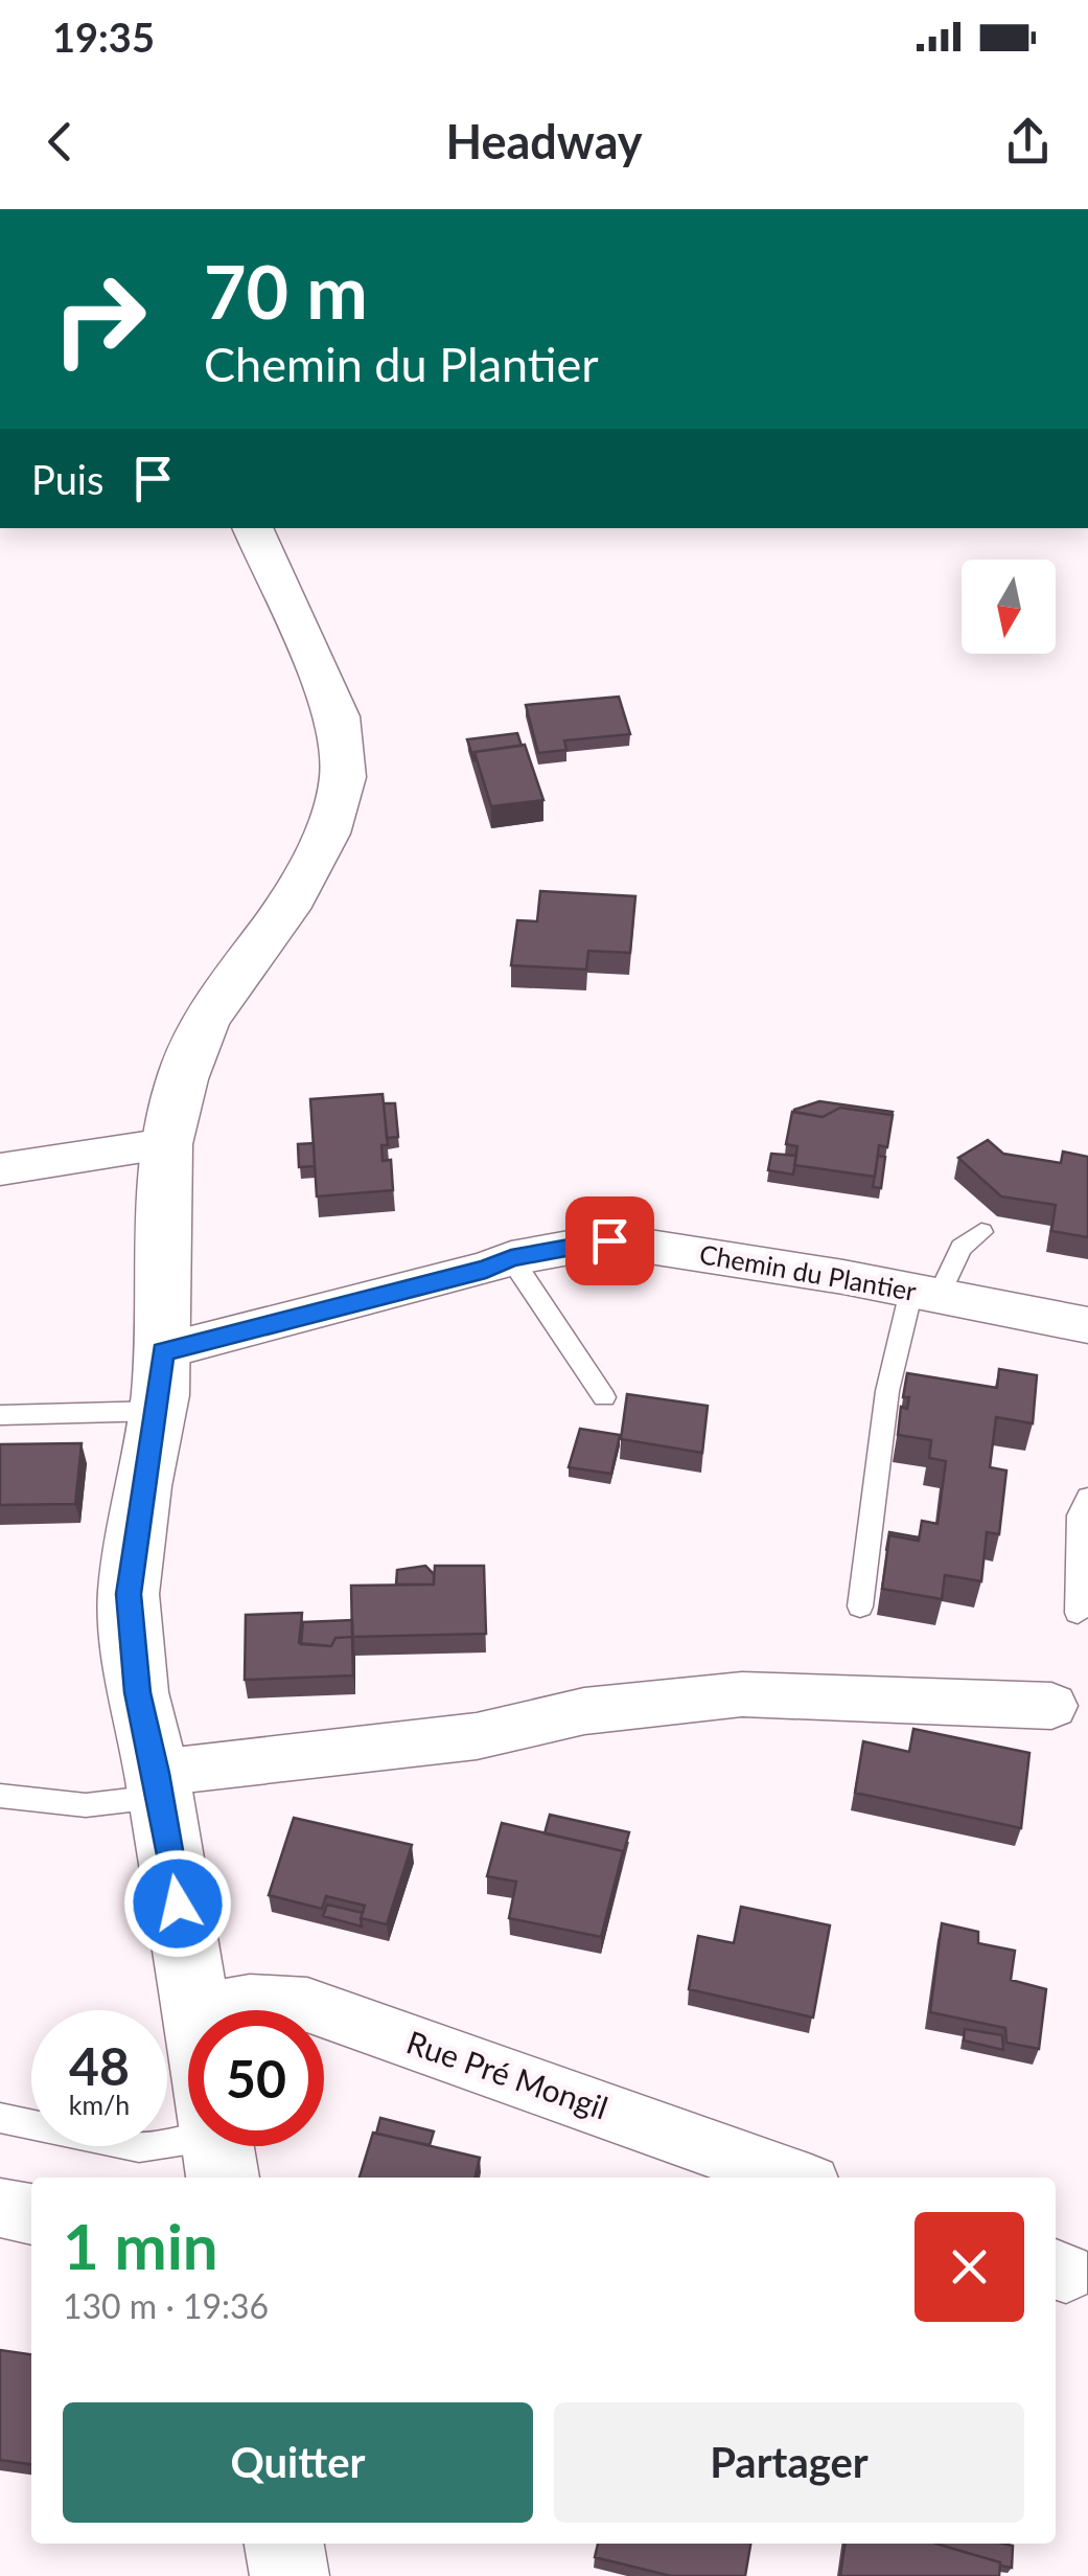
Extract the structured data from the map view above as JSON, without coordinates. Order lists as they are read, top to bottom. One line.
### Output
{"streets":{"street":["Chemin du Plantier","Rue Pré Mongil"]},"north":"bottom","page":{"status":"19:35","header":"Headway","turn":["70 m","Chemin du Plantier"],"then":"Puis","speed":"48 km/h","limit":"50","heading":["1 min","130 m · 19:36"],"buttons":["Quitter","Partager"]}}
